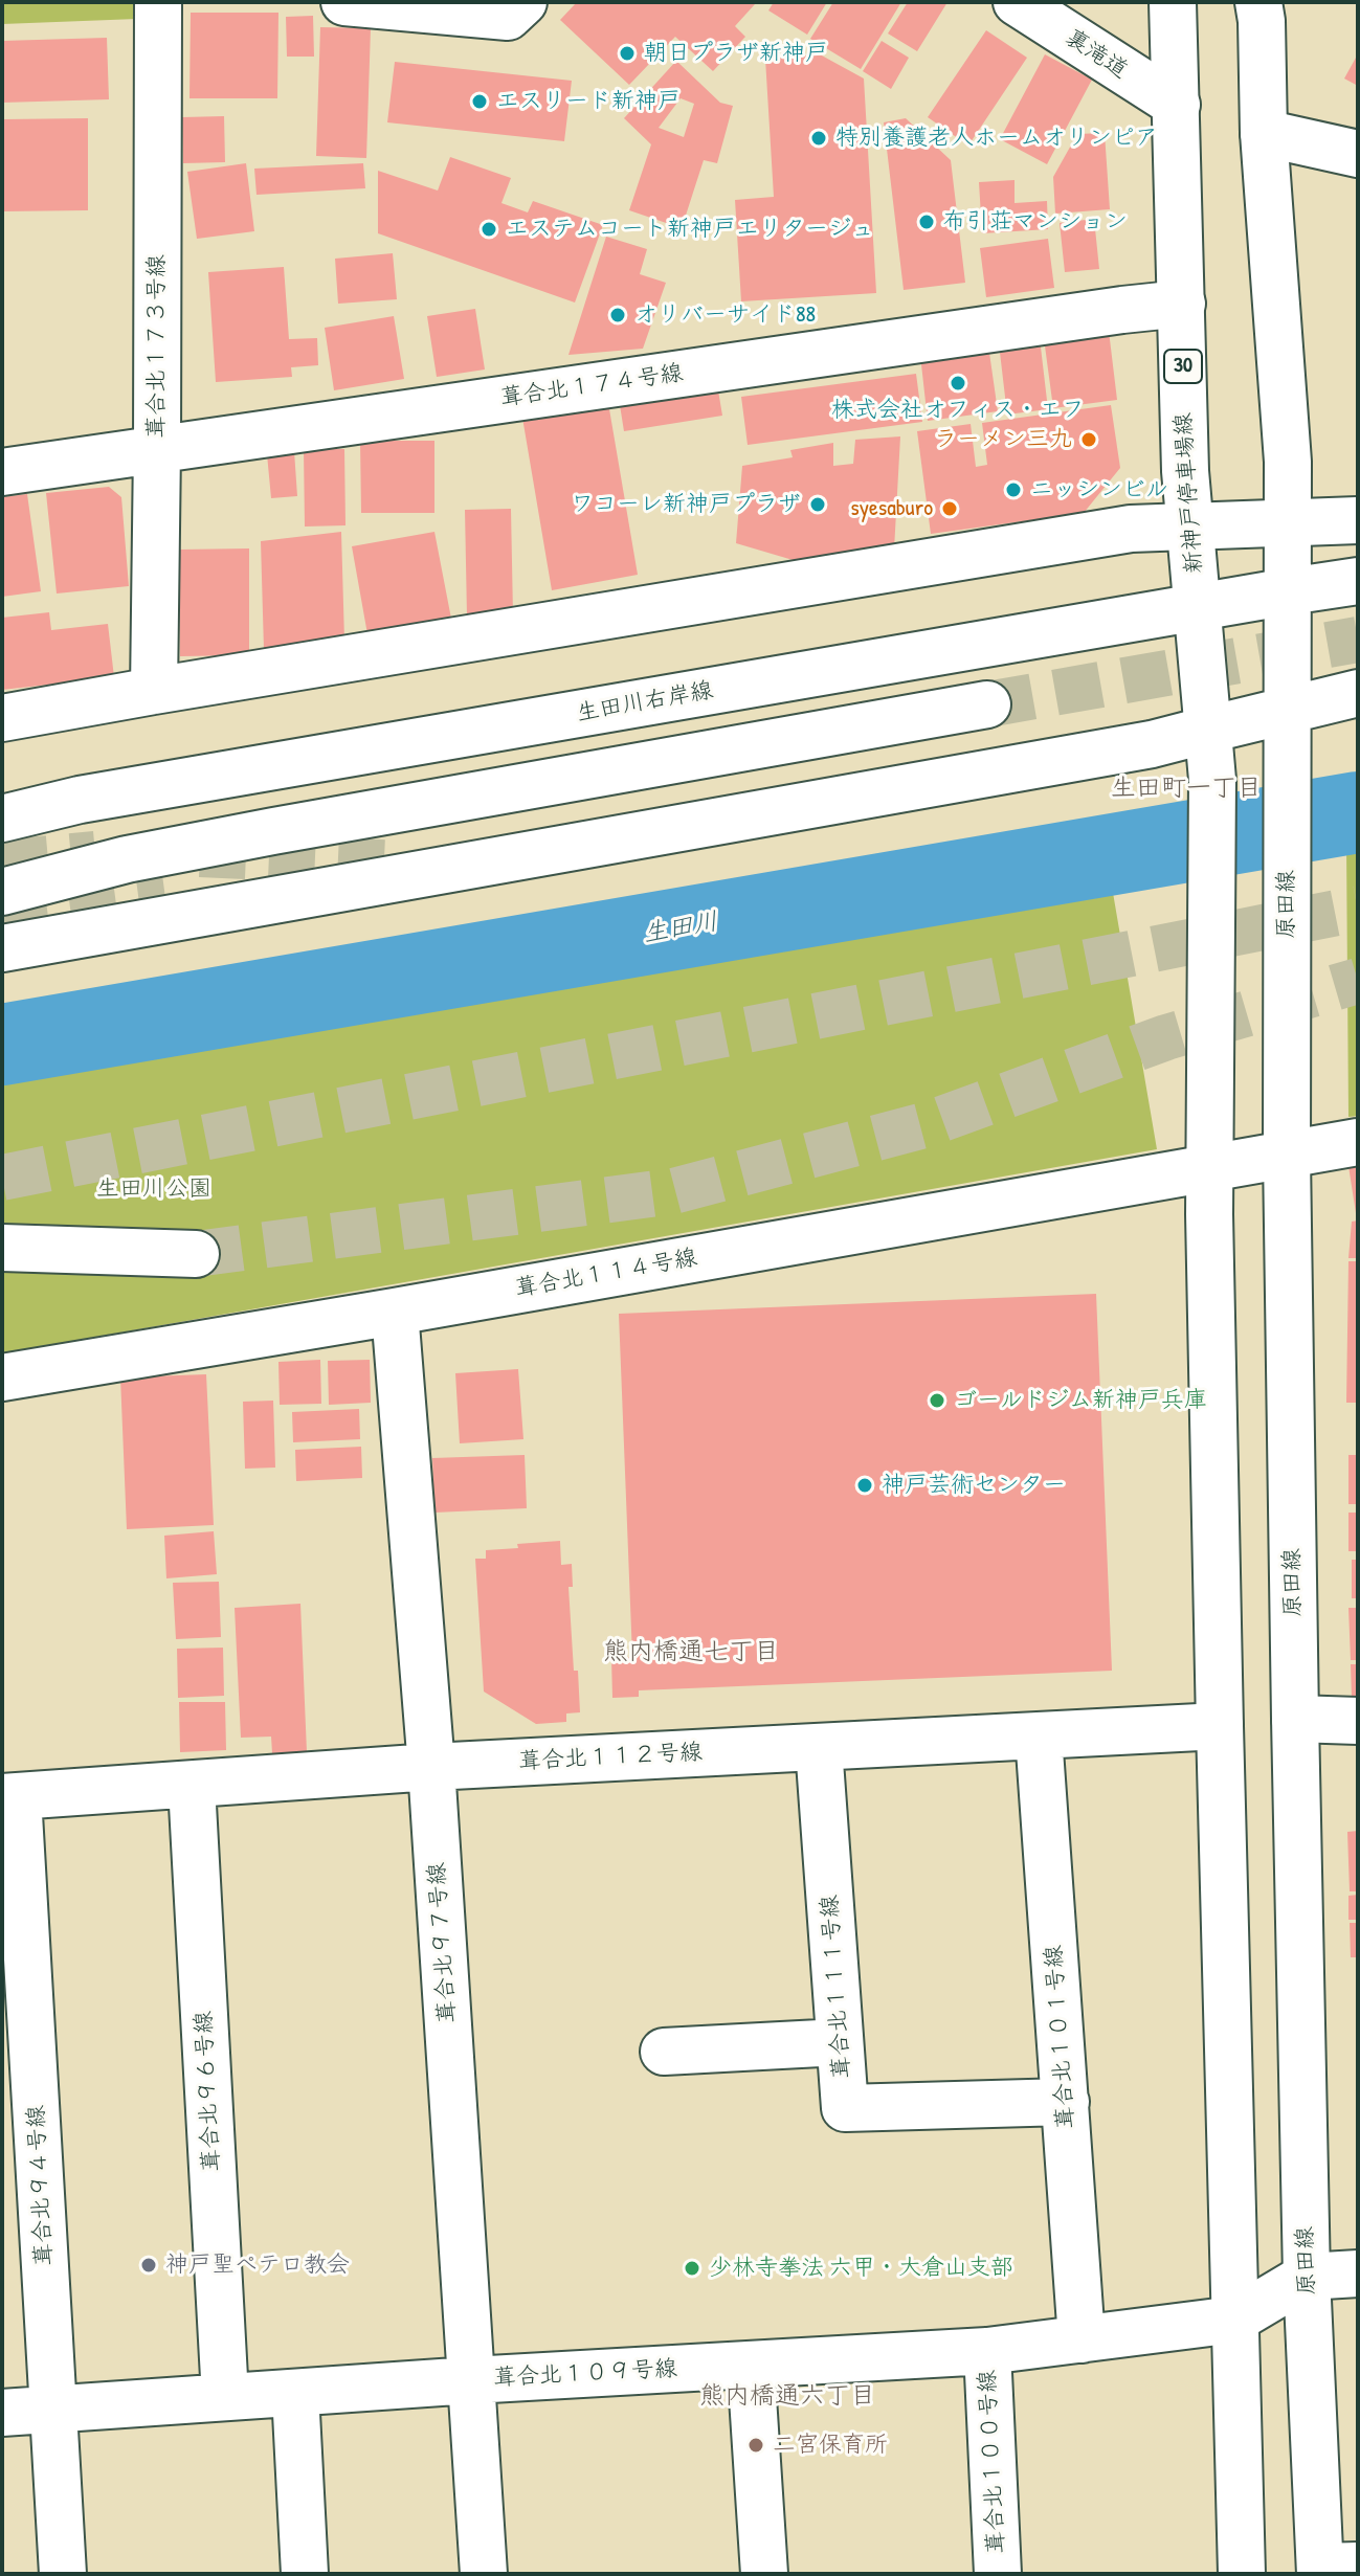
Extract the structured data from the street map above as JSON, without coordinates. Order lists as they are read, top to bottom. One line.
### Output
{"streets":{"street":["裏滝道","葺合北１７３号線","30","葺合北１７４号線","新神戸停車場線","生田川右岸線","原田線","葺合北１１４号線","葺合北１１２号線","葺合北９７号線","葺合北１１１号線","葺合北１０１号線","葺合北９６号線","葺合北９４号線","葺合北１０９号線","葺合北１００号線"]},"crossings":[["裏滝道","新神戸停車場線"],["葺合北１７３号線","葺合北１７４号線"],["葺合北１７４号線","新神戸停車場線"],["新神戸停車場線","生田川右岸線"],["生田川右岸線","原田線"],["原田線","葺合北１１４号線"],["原田線","葺合北１０９号線"],["葺合北１１４号線","葺合北９７号線"],["葺合北１１２号線","葺合北９７号線"],["葺合北１１２号線","葺合北１１１号線"],["葺合北１１２号線","葺合北１０１号線"],["葺合北１１２号線","葺合北９６号線"],["葺合北１１２号線","葺合北９４号線"],["葺合北９７号線","葺合北１０９号線"],["葺合北１１１号線","葺合北１０１号線"],["葺合北１０１号線","葺合北１０９号線"],["葺合北９６号線","葺合北１０９号線"],["葺合北９４号線","葺合北１０９号線"],["葺合北１０９号線","葺合北１００号線"]],"districts":["生田町一丁目","熊内橋通七丁目","熊内橋通六丁目"],"water":["生田川"],"parks":["生田川公園"],"places":["朝日プラザ新神戸","エスリード新神戸","特別養護老人ホームオリンピア","布引荘マンション","エステムコート新神戸エリタージュ","オリバーサイド88","株式会社オフィス・エフ","ラーメン三九","ニッシンビル","ワコーレ新神戸プラザ","syesaburo","ゴールドジム新神戸兵庫","神戸芸術センター","神戸聖ぺテロ教会","少林寺拳法 六甲・大倉山支部","二宮保育所"]}
